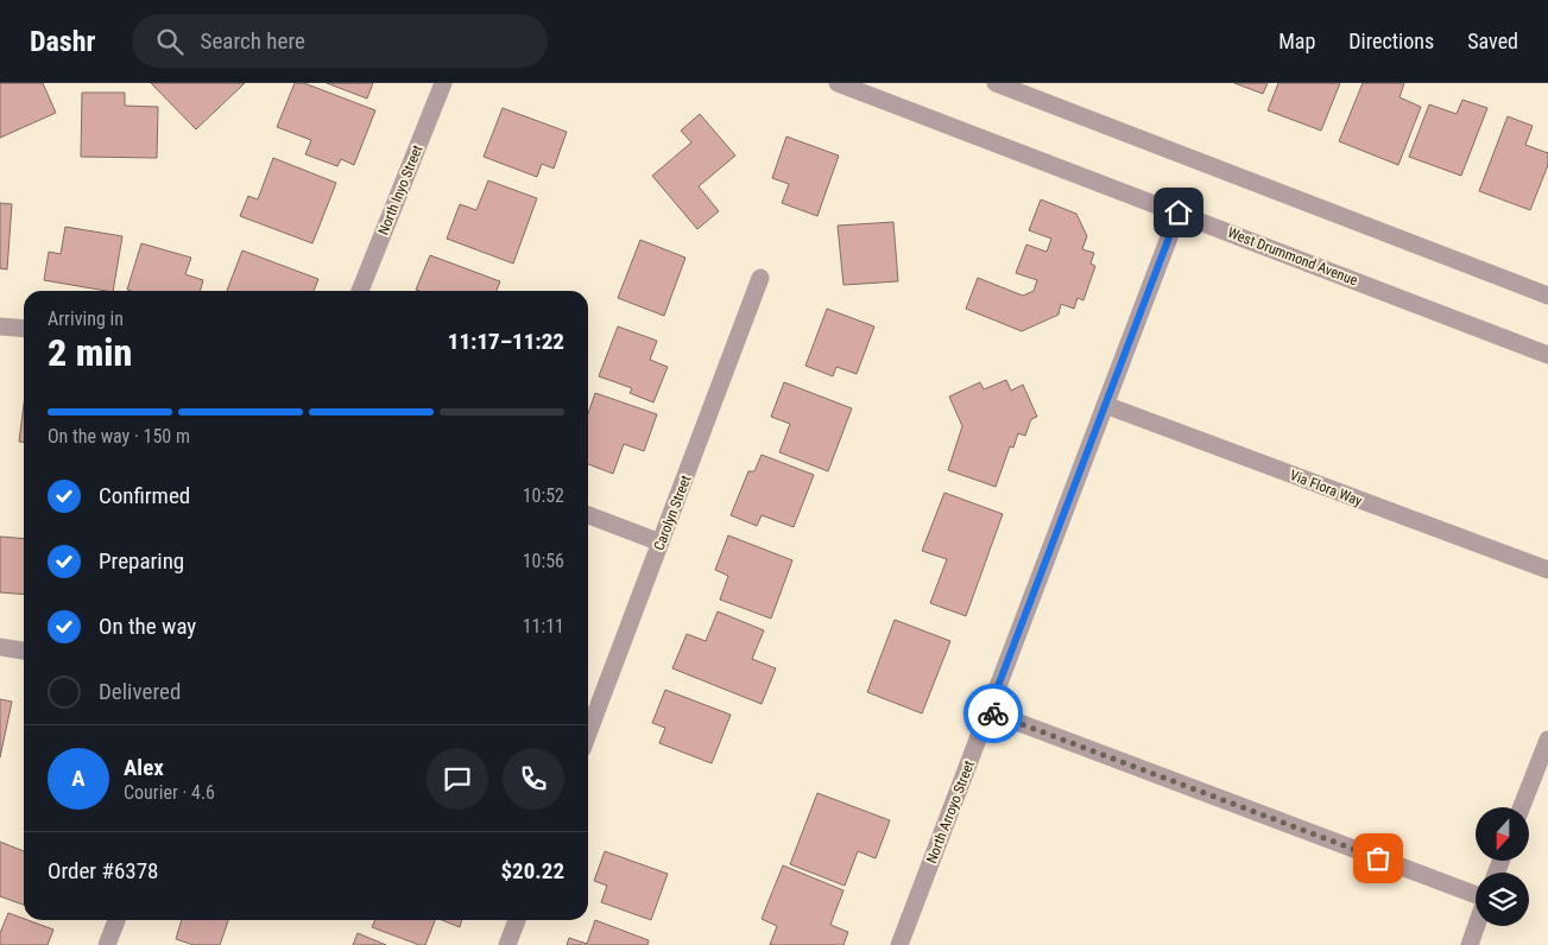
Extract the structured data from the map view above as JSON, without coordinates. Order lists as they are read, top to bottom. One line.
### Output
{"streets":{"street":["North Inyo Street","West Drummond Avenue","Via Flora Way","Carolyn Street","North Arroyo Street"]},"crossings":[["West Drummond Avenue","North Arroyo Street"],["Via Flora Way","North Arroyo Street"]],"north":"bottom","page":{"header":"Dashr","search":"Search here","nav":["Map","Directions","Saved"],"heading":["2 min","Arriving in","11:17–11:22"],"panel":["Alex","Courier · 4.6","Order #6378","$20.22"],"bar":"On the way · 150 m","list":[["Confirmed","10:52"],["Preparing","10:56"],["On the way","11:11"],"Delivered"],"round":"A"}}
